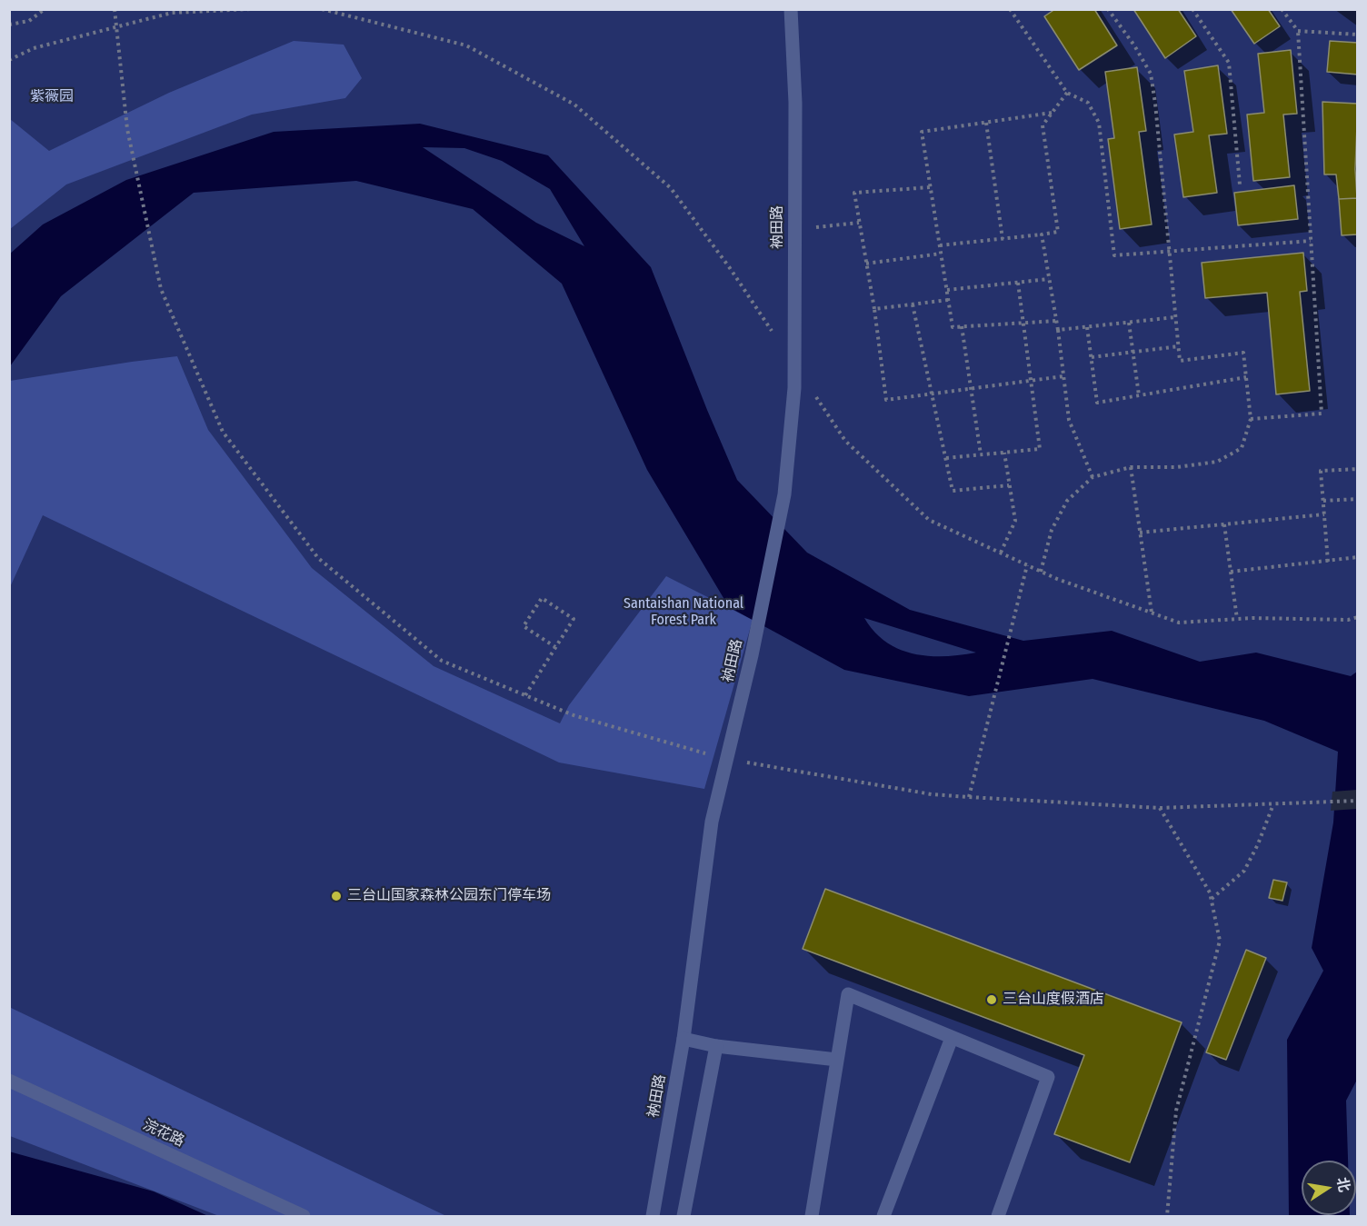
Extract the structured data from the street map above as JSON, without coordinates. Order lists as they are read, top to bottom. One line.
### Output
{"streets":{"street":["衲田路","浣花路"]},"parks":["紫薇园","Santaishan National Forest Park"],"places":["三台山国家森林公园东门停车场","三台山度假酒店"],"north":"right"}
